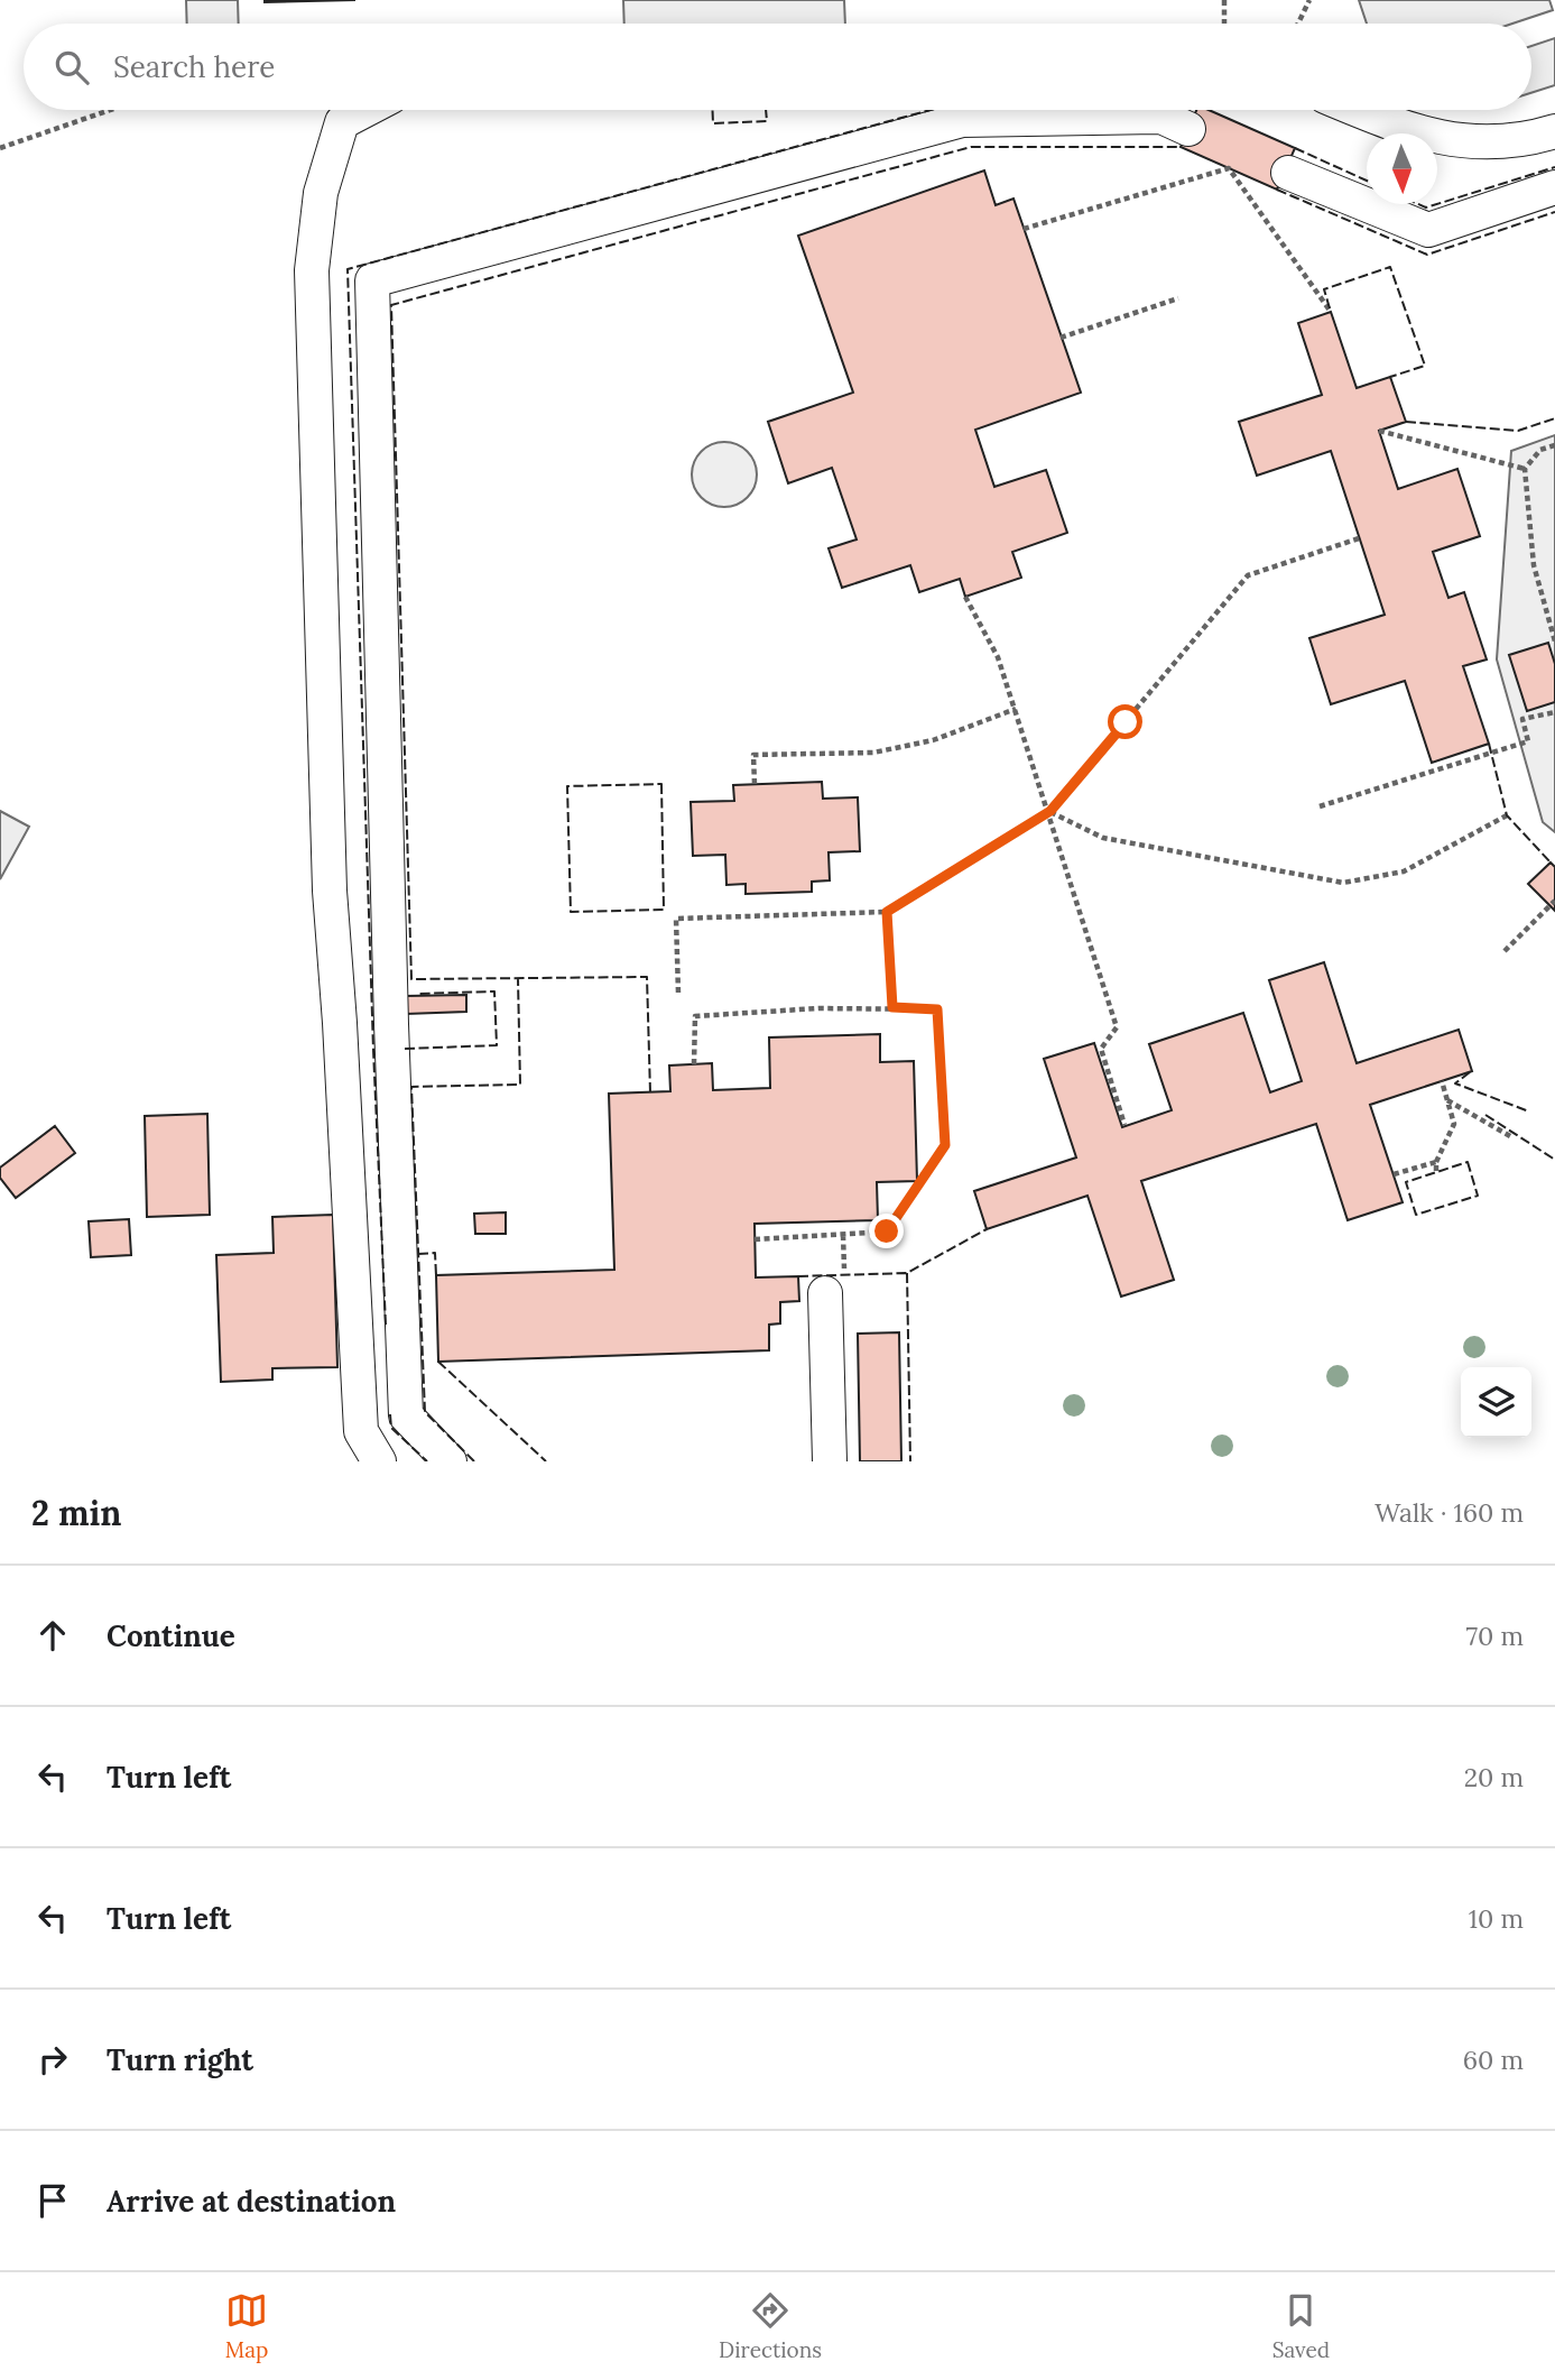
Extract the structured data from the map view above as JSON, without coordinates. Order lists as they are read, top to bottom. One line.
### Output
{"north":"bottom","page":{"search":"Search here","heading":["2 min","Walk · 160 m"],"list":[["Continue","70 m"],["Turn left","20 m"],["Turn left","10 m"],["Turn right","60 m"],"Arrive at destination"],"nav":["Map","Directions","Saved"]}}
